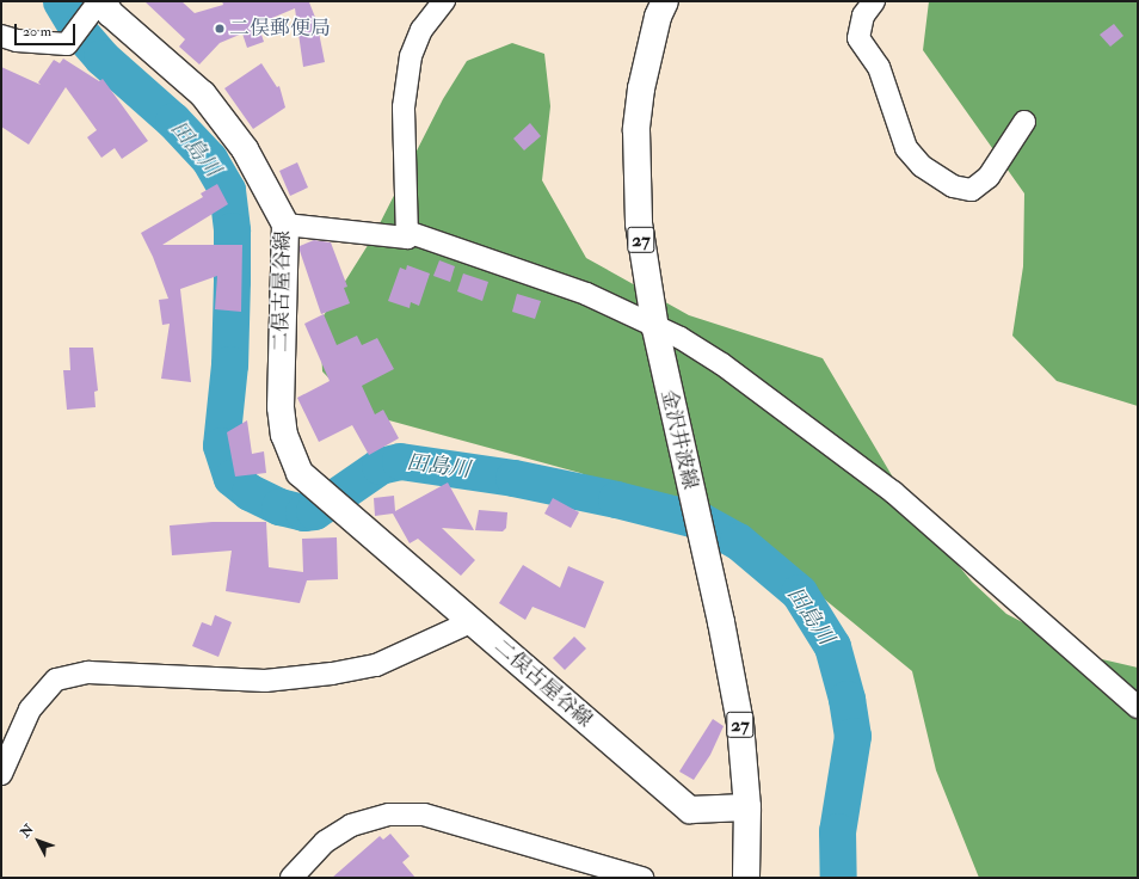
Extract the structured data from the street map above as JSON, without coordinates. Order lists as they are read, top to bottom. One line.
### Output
{"streets":{"main road":["27","二俣古屋谷線","金沢井波線"]},"crossings":[["二俣古屋谷線","金沢井波線"]],"water":["田島川"],"places":["二俣郵便局"],"scale_bar":"20 m","north":"top left"}
